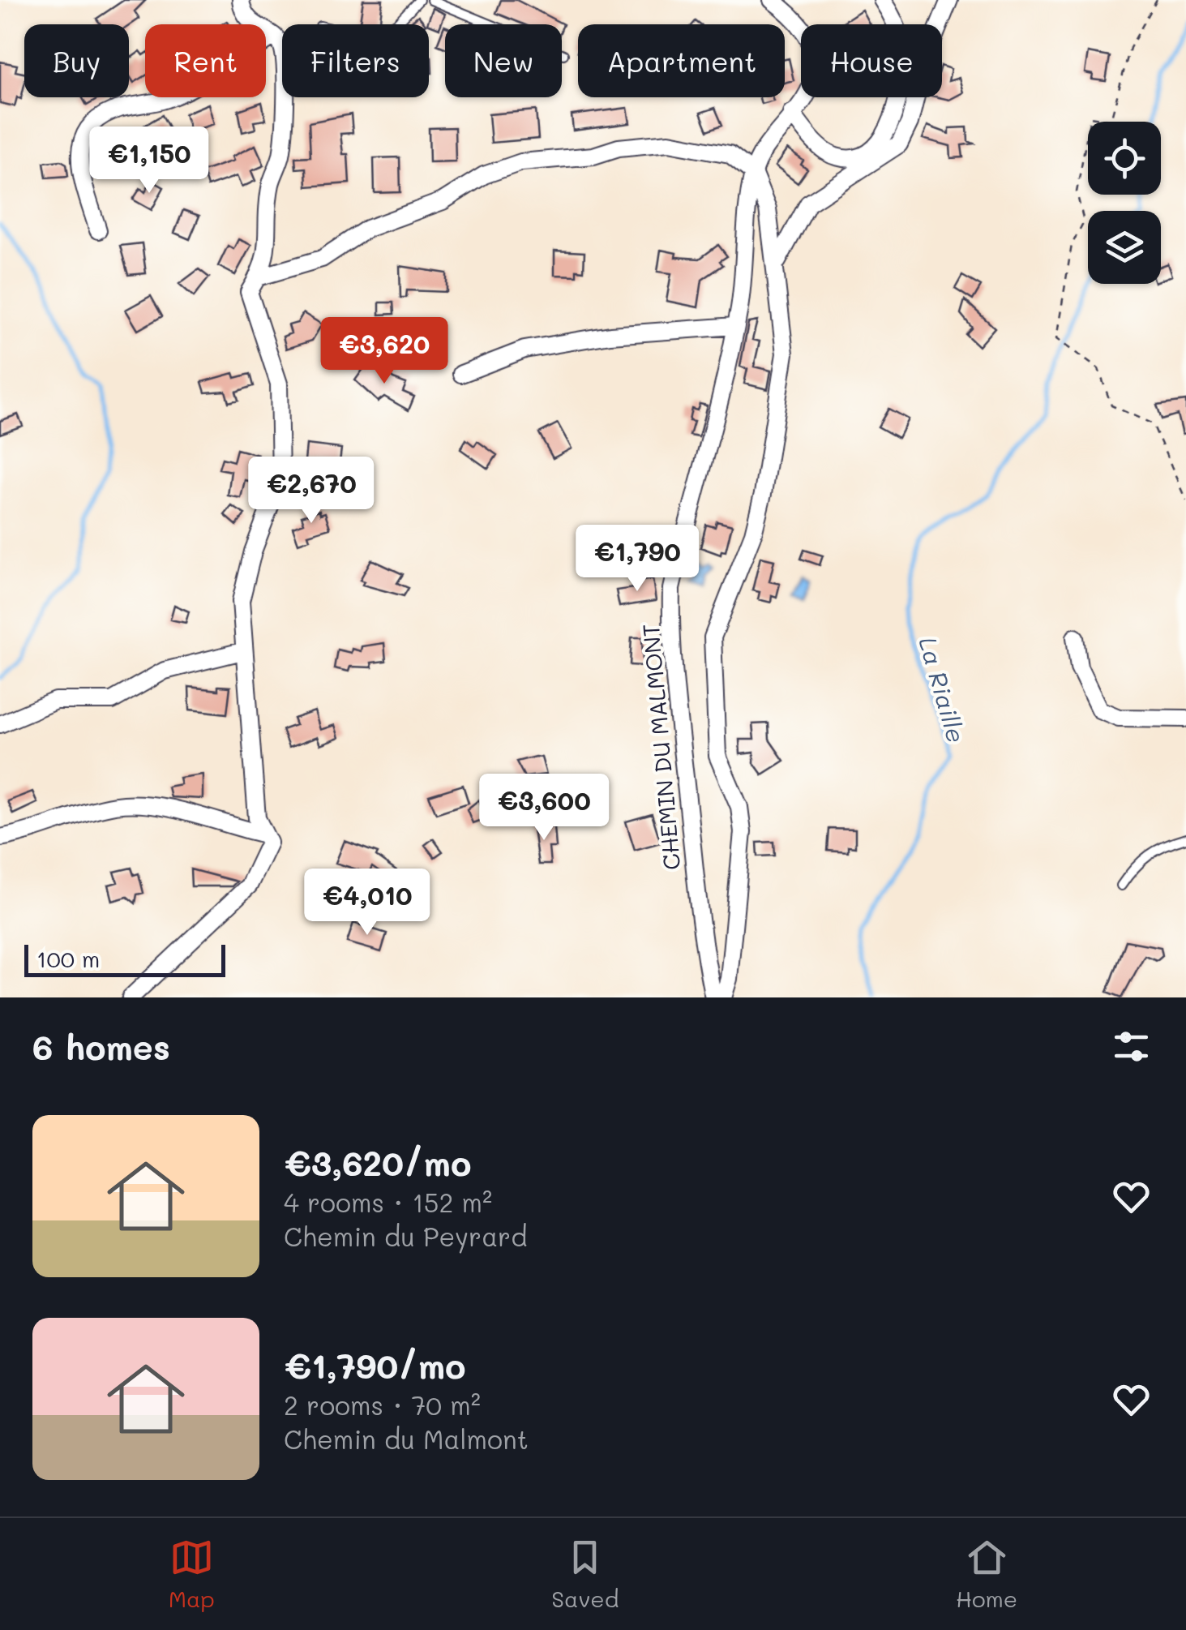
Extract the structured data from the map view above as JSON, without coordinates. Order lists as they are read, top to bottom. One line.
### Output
{"streets":{"street":["CHEMIN DU MALMONT"]},"water":["La Riaille"],"scale_bar":"100 m","page":{"chip":["Buy","Rent","Filters","New","Apartment","House"],"price":["€1,150","€3,620","€2,670","€1,790","€3,600","€4,010"],"scale":"100 m","heading":"6 homes","list":[{"name":"€3,620/mo","note":"4 rooms · 152 m² · Chemin du Peyrard"},{"name":"€1,790/mo","note":"2 rooms · 70 m² · Chemin du Malmont"}],"tabs":["Map","Saved","Home"]}}
